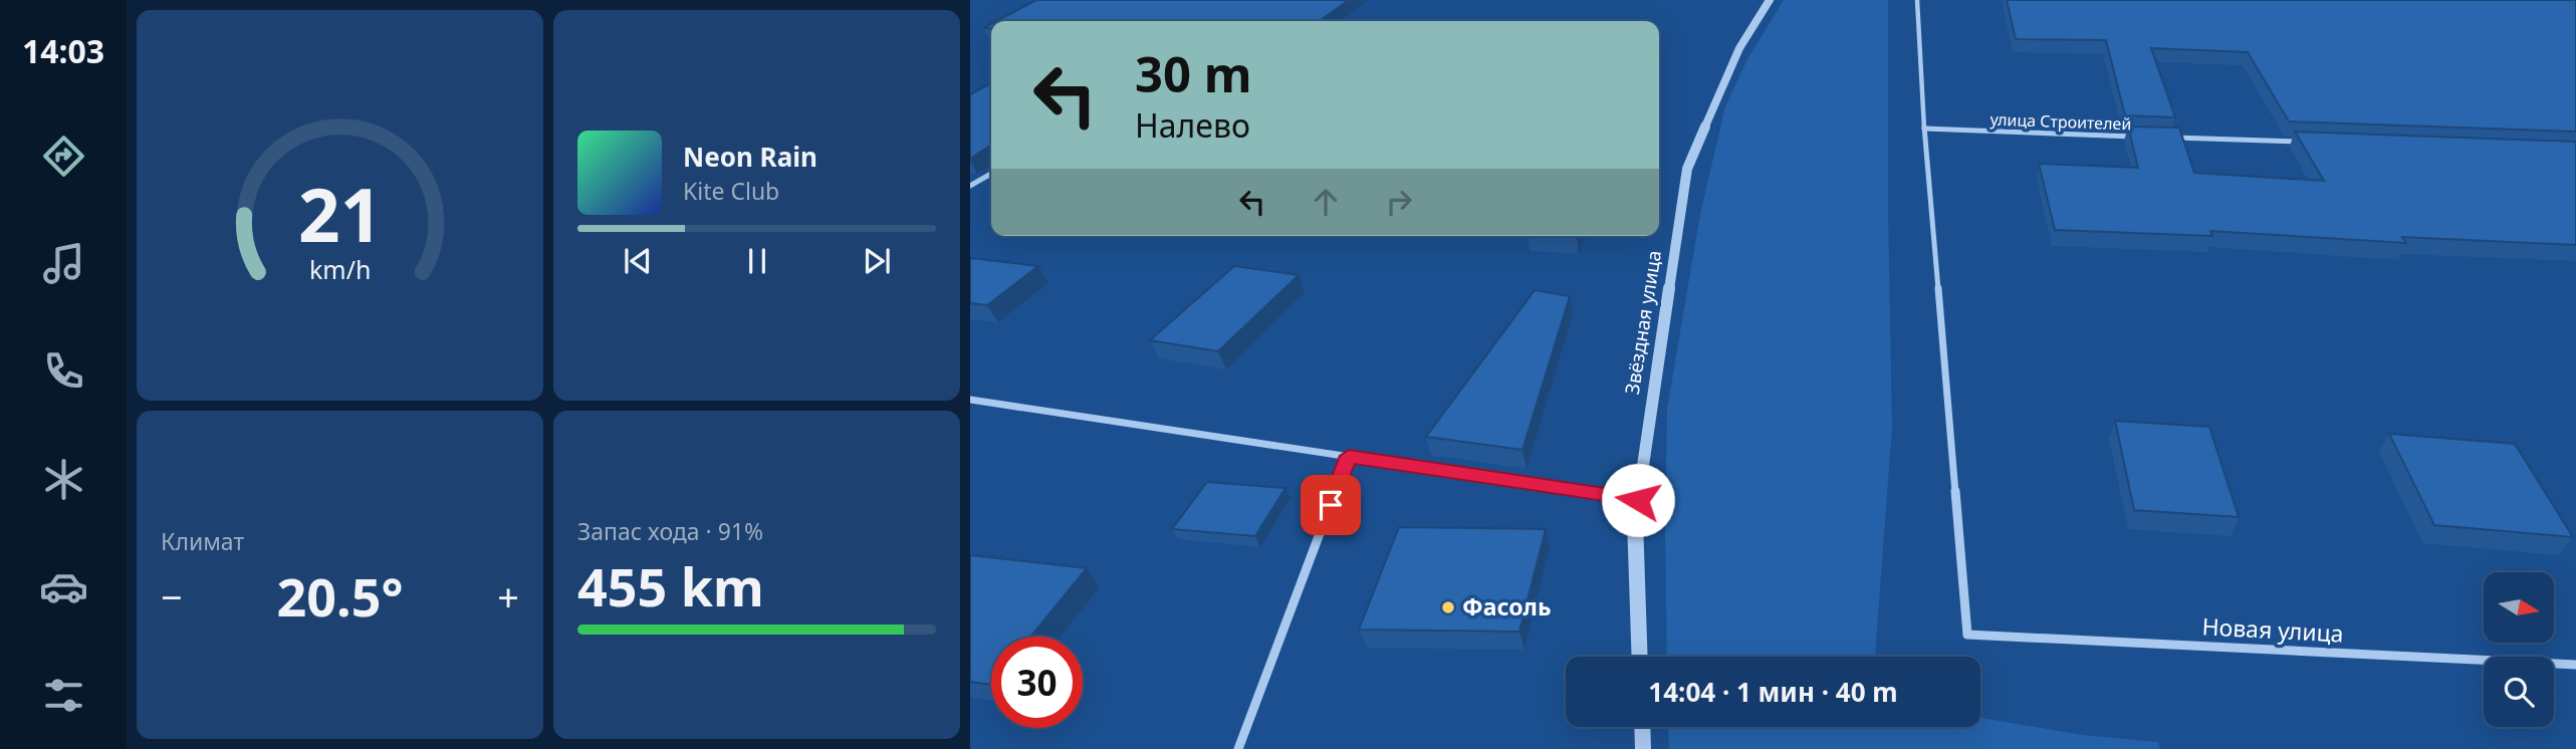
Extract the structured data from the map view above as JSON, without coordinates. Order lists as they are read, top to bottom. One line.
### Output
{"streets":{"street":["улица Строителей","Звёздная улица","Новая улица"]},"crossings":[["улица Строителей","Новая улица"]],"places":["Фасоль"],"north":"right","page":{"tabs":"14:03","turn":["30 m","Налево"],"song":["Neon Rain","Kite Club"],"tile":["Климат",["Запас хода · 91%","455 km"]],"heat":["−","20.5°","+"],"limit":"30","trip":"14:04 · 1 мин · 40 m","gauge":["21","km/h"]}}
